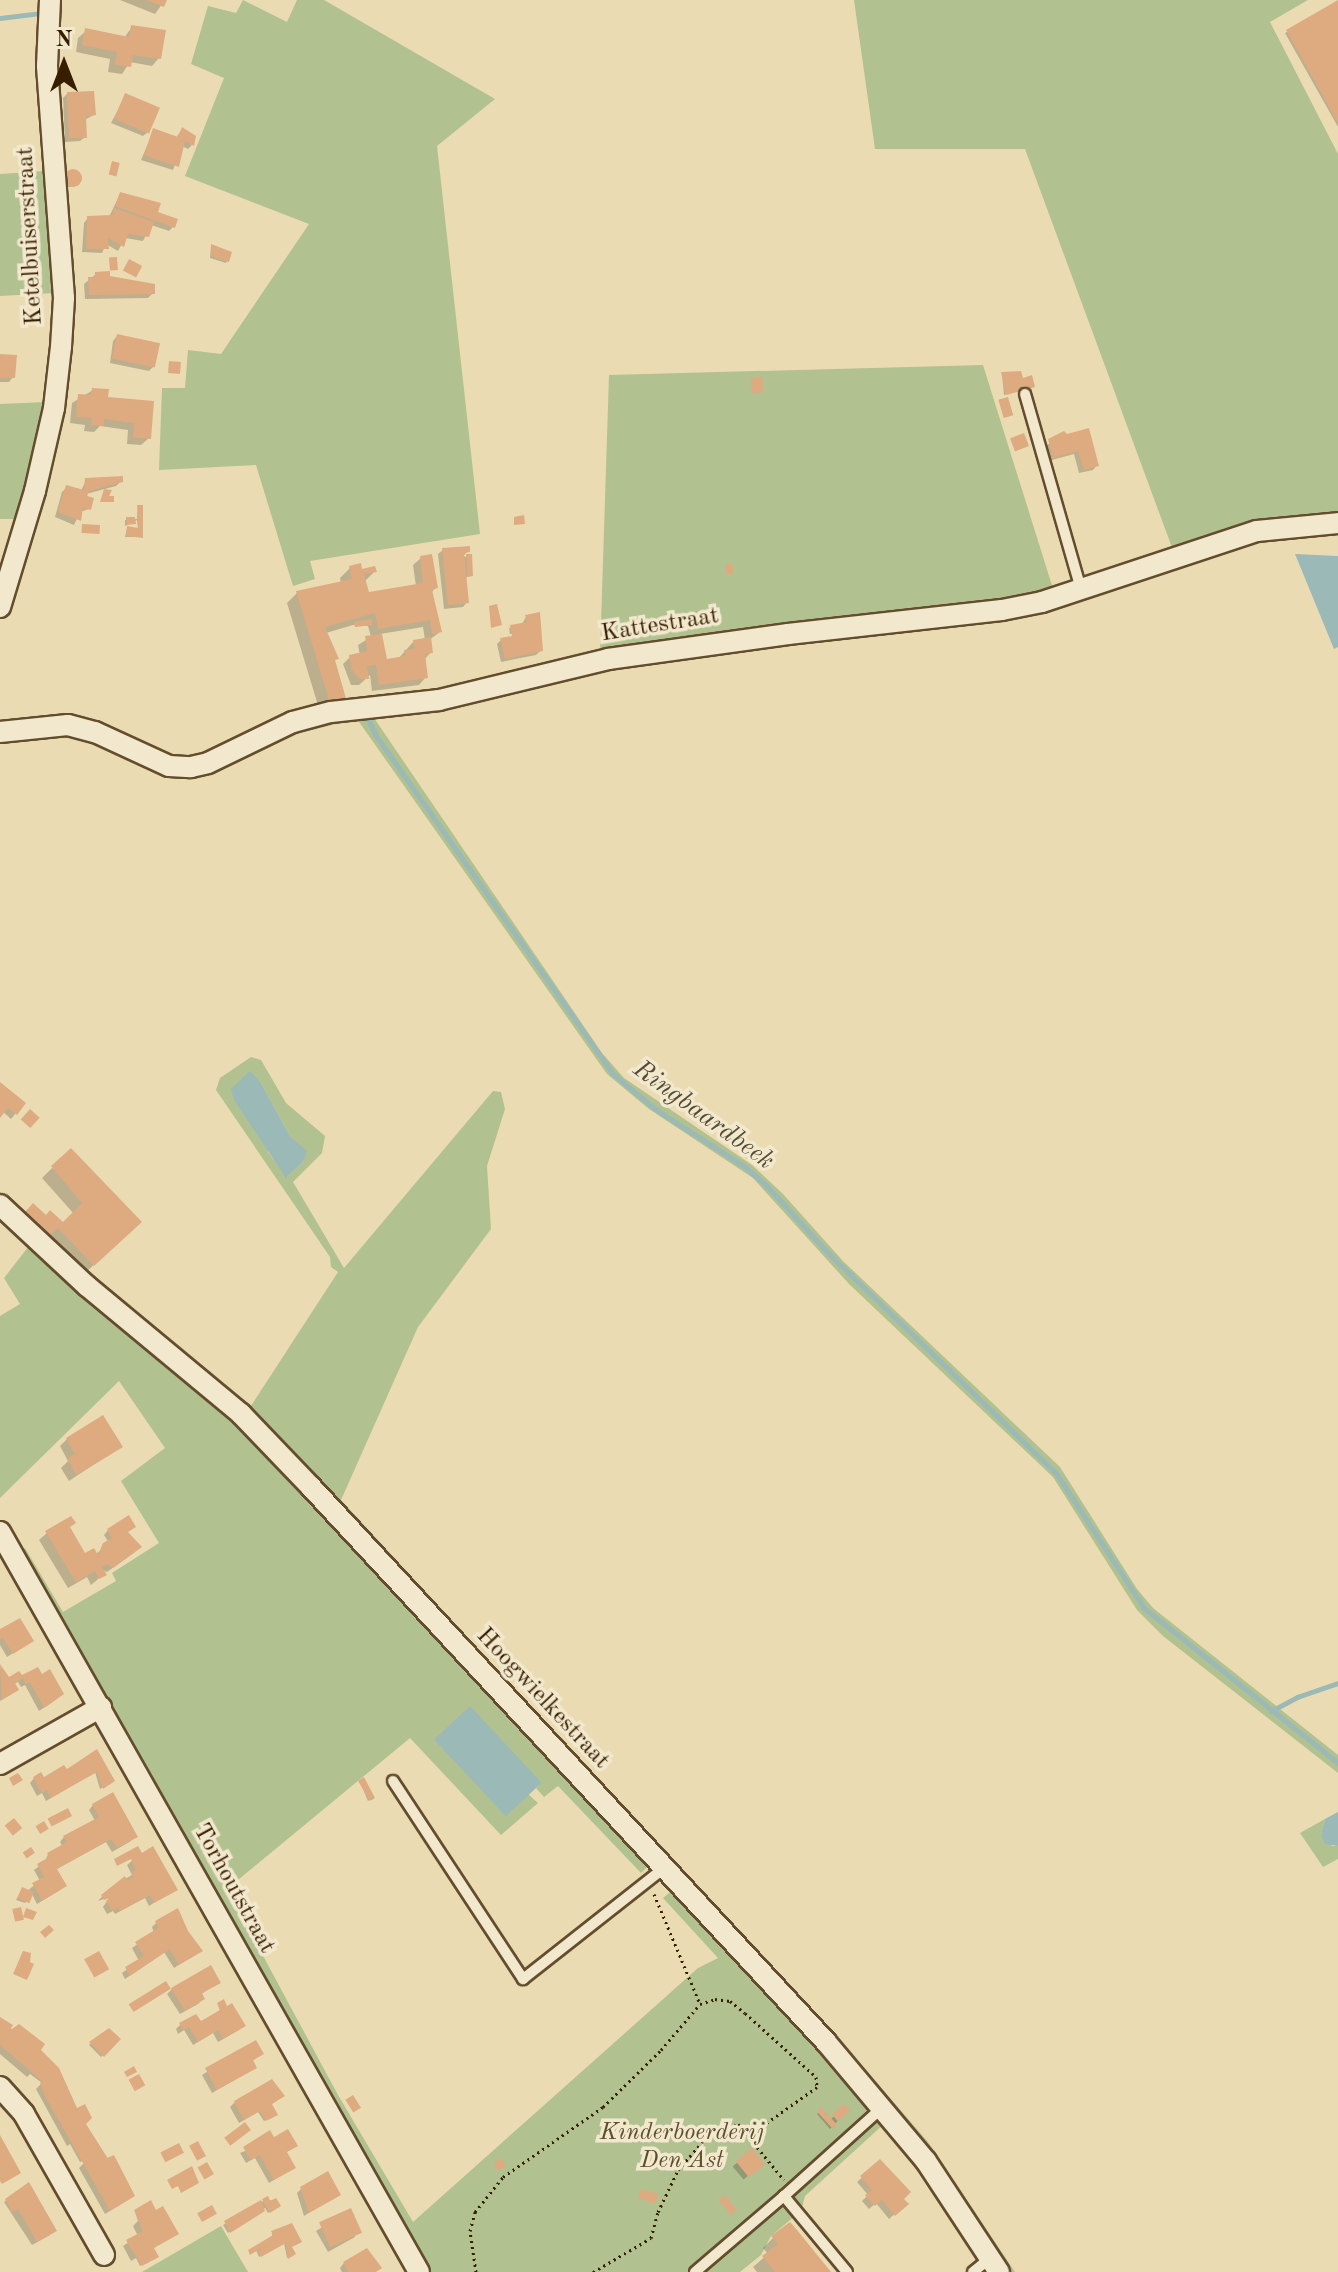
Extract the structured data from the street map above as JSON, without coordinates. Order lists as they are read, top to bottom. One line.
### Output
{"streets":{"street":["Ketelbuiserstraat","Kattestraat","Hoogwielkestraat","Torhoutstraat"]},"water":["Ringbaardbeek"],"parks":["Kinderboerderij Den Ast"],"north":"top"}
